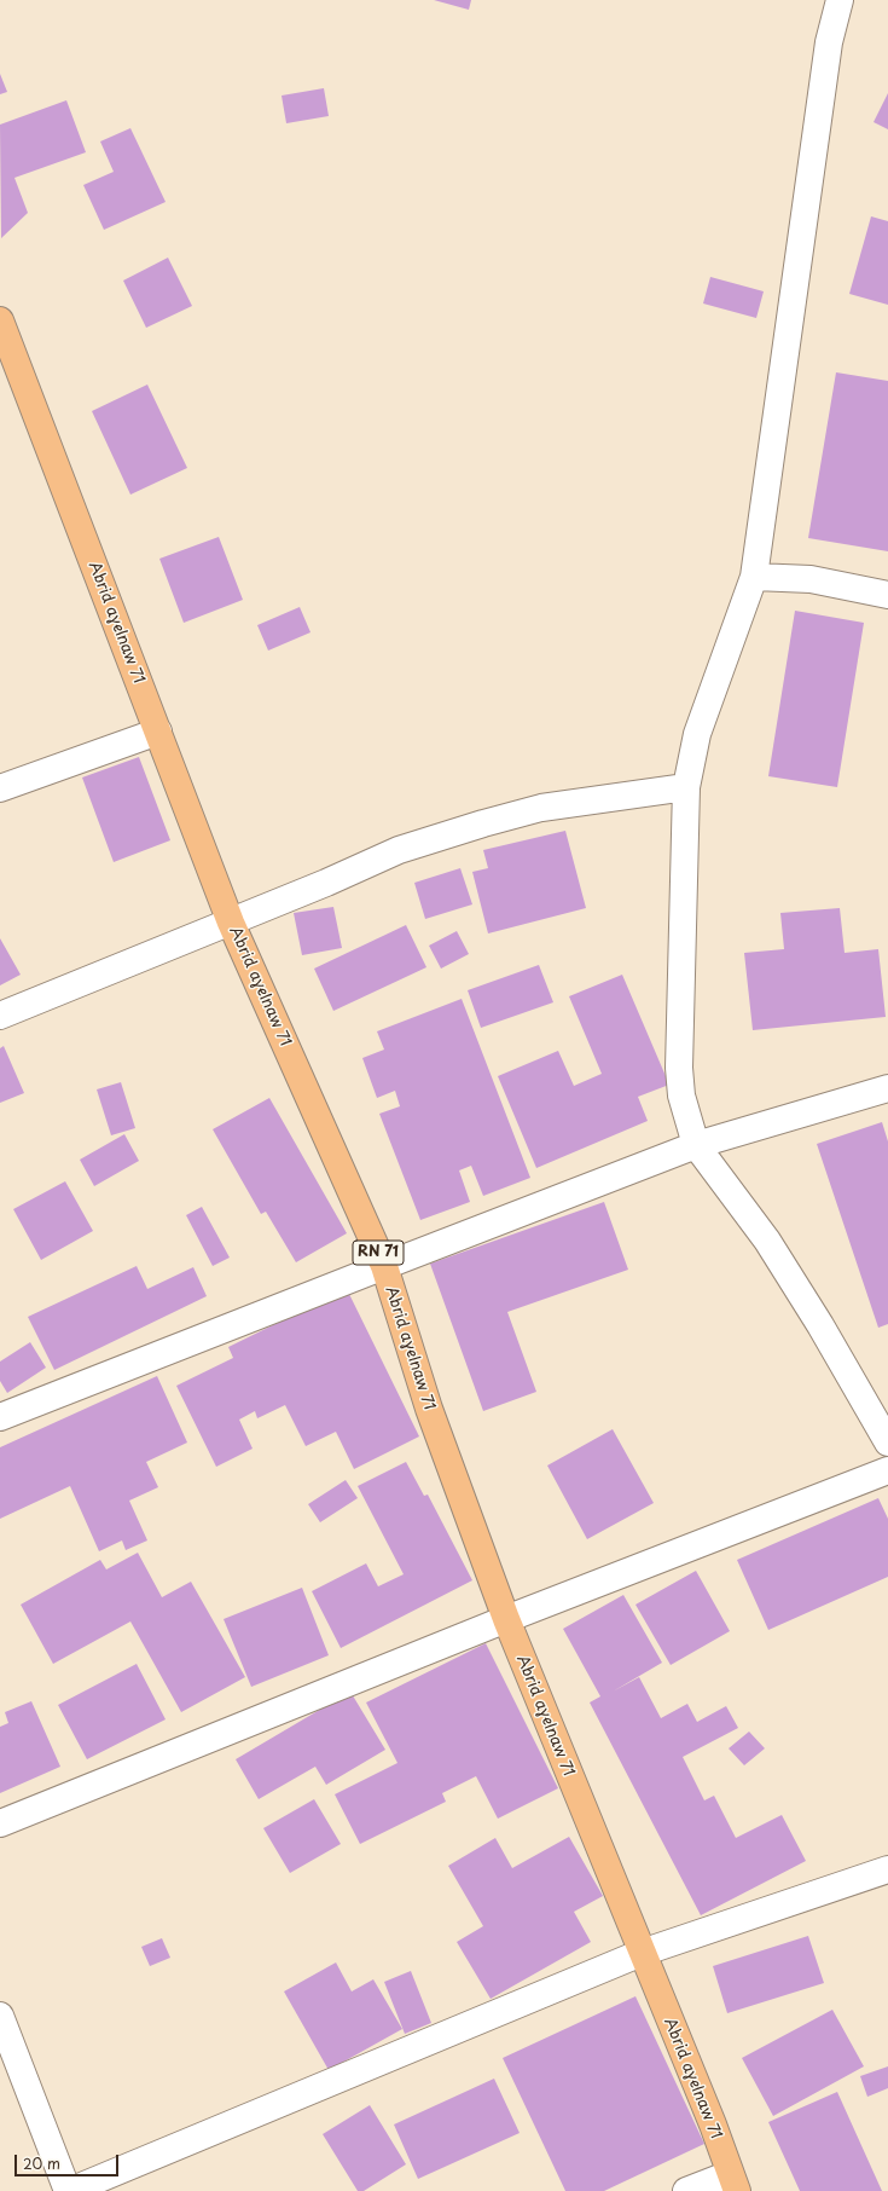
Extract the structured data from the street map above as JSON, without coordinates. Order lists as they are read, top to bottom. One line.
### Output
{"streets":{"main road":["Abrid aɣelnaw 71","RN 71"]},"scale_bar":"20 m"}
